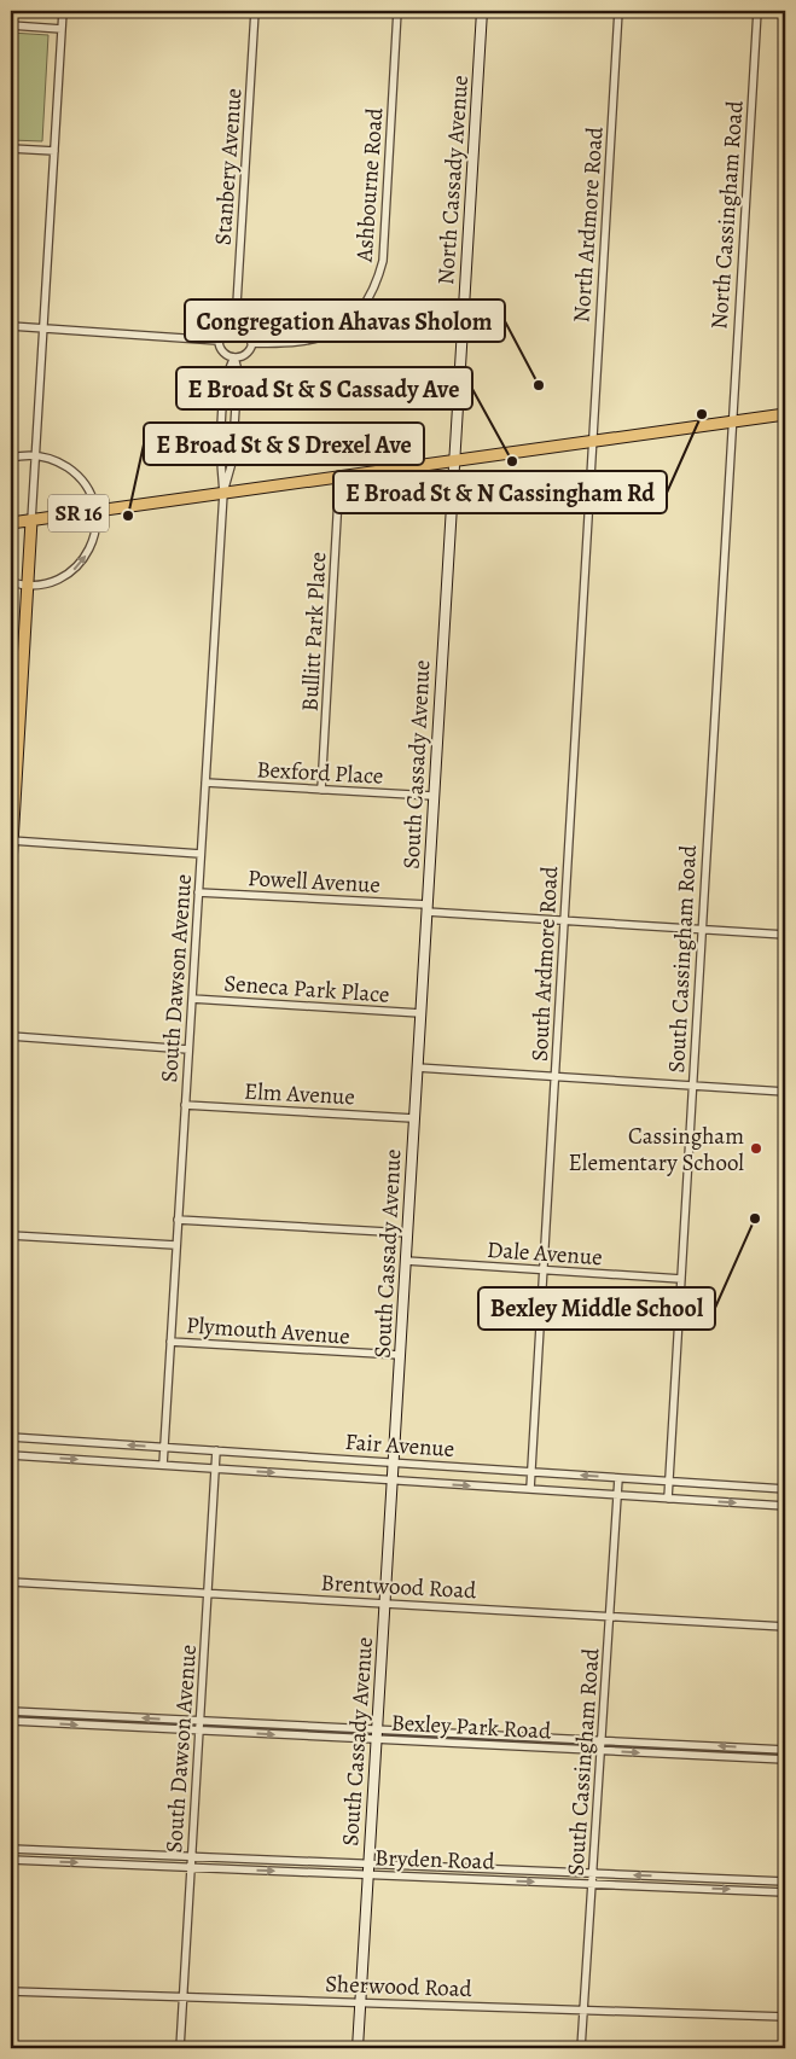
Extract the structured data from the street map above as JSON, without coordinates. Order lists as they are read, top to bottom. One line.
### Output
{"streets":{"main road":["SR 16"],"street":["Stanbery Avenue","North Cassady Avenue","Ashbourne Road","North Cassingham Road","North Ardmore Road","Bullitt Park Place","South Cassady Avenue","Bexford Place","Powell Avenue","South Cassingham Road","South Ardmore Road","South Dawson Avenue","Seneca Park Place","Elm Avenue","Dale Avenue","Plymouth Avenue","Fair Avenue","Brentwood Road","Bexley Park Road","Bryden Road","Sherwood Road"]},"crossings":[["Stanbery Avenue","Ashbourne Road"],["North Cassady Avenue","SR 16"],["North Cassady Avenue","South Cassady Avenue"],["North Cassingham Road","SR 16"],["North Cassingham Road","South Cassingham Road"],["North Ardmore Road","SR 16"],["North Ardmore Road","South Ardmore Road"],["SR 16","Bullitt Park Place"],["SR 16","South Cassady Avenue"],["SR 16","South Cassingham Road"],["SR 16","South Ardmore Road"],["SR 16","South Dawson Avenue"],["Bullitt Park Place","Bexford Place"],["South Cassady Avenue","Bexford Place"],["South Cassady Avenue","Powell Avenue"],["South Cassady Avenue","Seneca Park Place"],["South Cassady Avenue","Elm Avenue"],["South Cassady Avenue","Dale Avenue"],["South Cassady Avenue","Plymouth Avenue"],["South Cassady Avenue","Fair Avenue"],["South Cassady Avenue","Brentwood Road"],["South Cassady Avenue","Bexley Park Road"],["South Cassady Avenue","Bryden Road"],["South Cassady Avenue","Sherwood Road"],["Bexford Place","South Dawson Avenue"],["Powell Avenue","South Cassingham Road"],["Powell Avenue","South Ardmore Road"],["Powell Avenue","South Dawson Avenue"],["South Cassingham Road","Dale Avenue"],["South Cassingham Road","Fair Avenue"],["South Cassingham Road","Brentwood Road"],["South Cassingham Road","Bexley Park Road"],["South Cassingham Road","Bryden Road"],["South Cassingham Road","Sherwood Road"],["South Ardmore Road","Dale Avenue"],["South Ardmore Road","Fair Avenue"],["South Dawson Avenue","Seneca Park Place"],["South Dawson Avenue","Elm Avenue"],["South Dawson Avenue","Plymouth Avenue"],["South Dawson Avenue","Fair Avenue"],["South Dawson Avenue","Brentwood Road"],["South Dawson Avenue","Bexley Park Road"],["South Dawson Avenue","Bryden Road"],["South Dawson Avenue","Sherwood Road"]],"places":["Congregation Ahavas Sholom","E Broad St & N Cassingham Rd","E Broad St & S Cassady Ave","E Broad St & S Drexel Ave","Cassingham Elementary School","Bexley Middle School"]}
